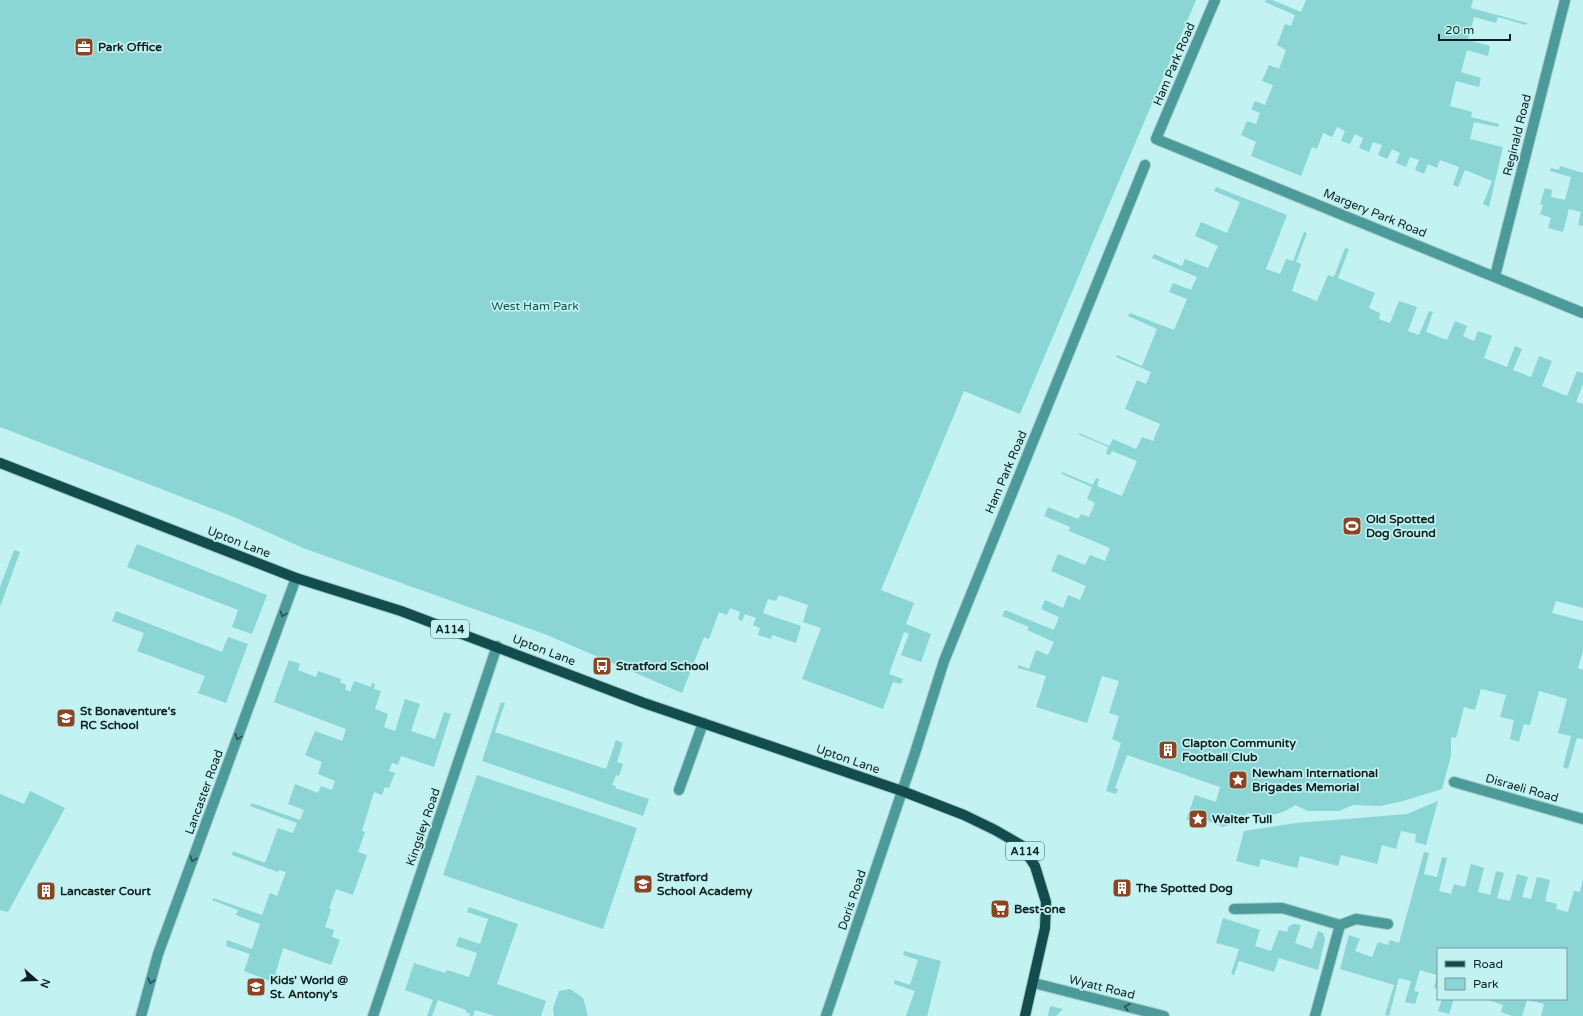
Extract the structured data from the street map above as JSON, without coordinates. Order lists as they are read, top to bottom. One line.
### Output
{"streets":{"main road":["Upton Lane","A114"],"street":["Ham Park Road","Reginald Road","Margery Park Road","Disraeli Road","Lancaster Road","Kingsley Road","Doris Road","Wyatt Road"]},"crossings":[["Ham Park Road","Margery Park Road"],["Ham Park Road","Upton Lane"],["Ham Park Road","Doris Road"],["Reginald Road","Margery Park Road"],["Upton Lane","Lancaster Road"],["Upton Lane","Kingsley Road"],["Upton Lane","Doris Road"],["Upton Lane","Wyatt Road"]],"one_way":["Lancaster Road","Wyatt Road"],"parks":["West Ham Park"],"places":{"office":["Park Office"],"sports":["Old Spotted Dog Ground"],"bus stop":["Stratford School"],"school or university":["St Bonaventure's RC School","Stratford School Academy","Kids' World @ St. Antony's"],"building":["Clapton Community Football Club","The Spotted Dog","Lancaster Court"],"place":["Newham International Brigades Memorial","Walter Tull"],"supermarket":["Best-one"]},"legend":["Road","Park"],"scale_bar":"20 m","north":"right"}
